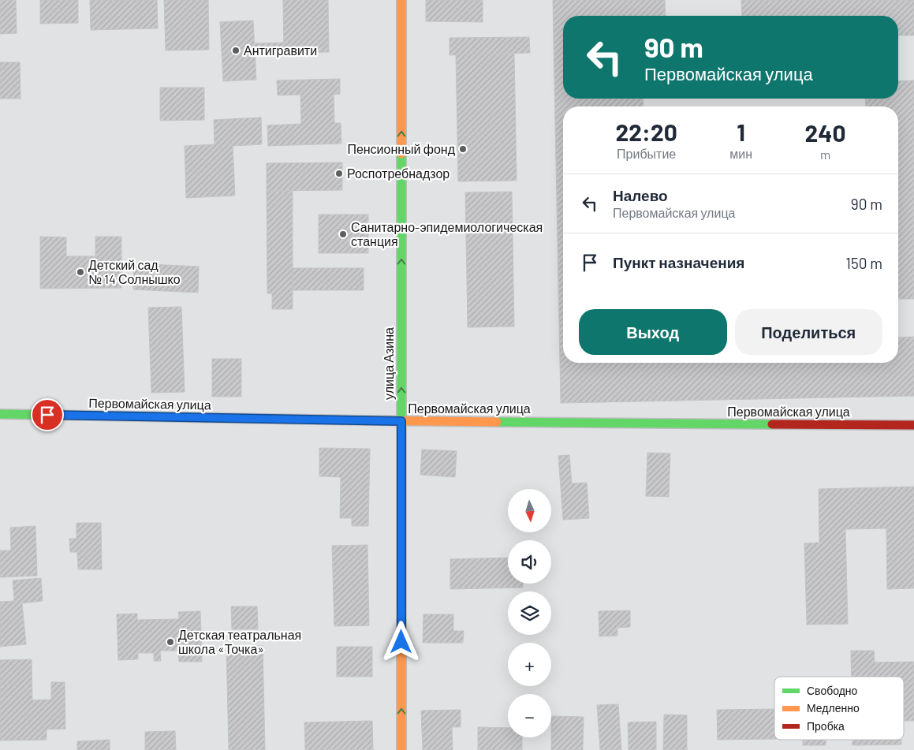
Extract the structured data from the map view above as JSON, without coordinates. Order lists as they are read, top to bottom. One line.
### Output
{"streets":{"street":["улица Азина","Первомайская улица"]},"crossings":[["улица Азина","Первомайская улица"]],"one_way":["улица Азина"],"places":["Антигравити","Пенсионный фонд","Роспотребнадзор","Санитарно-эпидемиологическая станция","Детский сад № 14 Солнышко","Детская театральная школа «Точка»"],"legend":["Свободно","Медленно","Пробка"],"north":"bottom","page":{"turn":["90 m","Первомайская улица"],"eta":["22:20","Прибытие","1","мин","240","m"],"list":[{"name":"Налево","note":"Первомайская улица","value":"90 m"},{"name":"Пункт назначения","value":"150 m"}],"buttons":["Выход","Поделиться"],"map_buttons":["+","−"]}}
